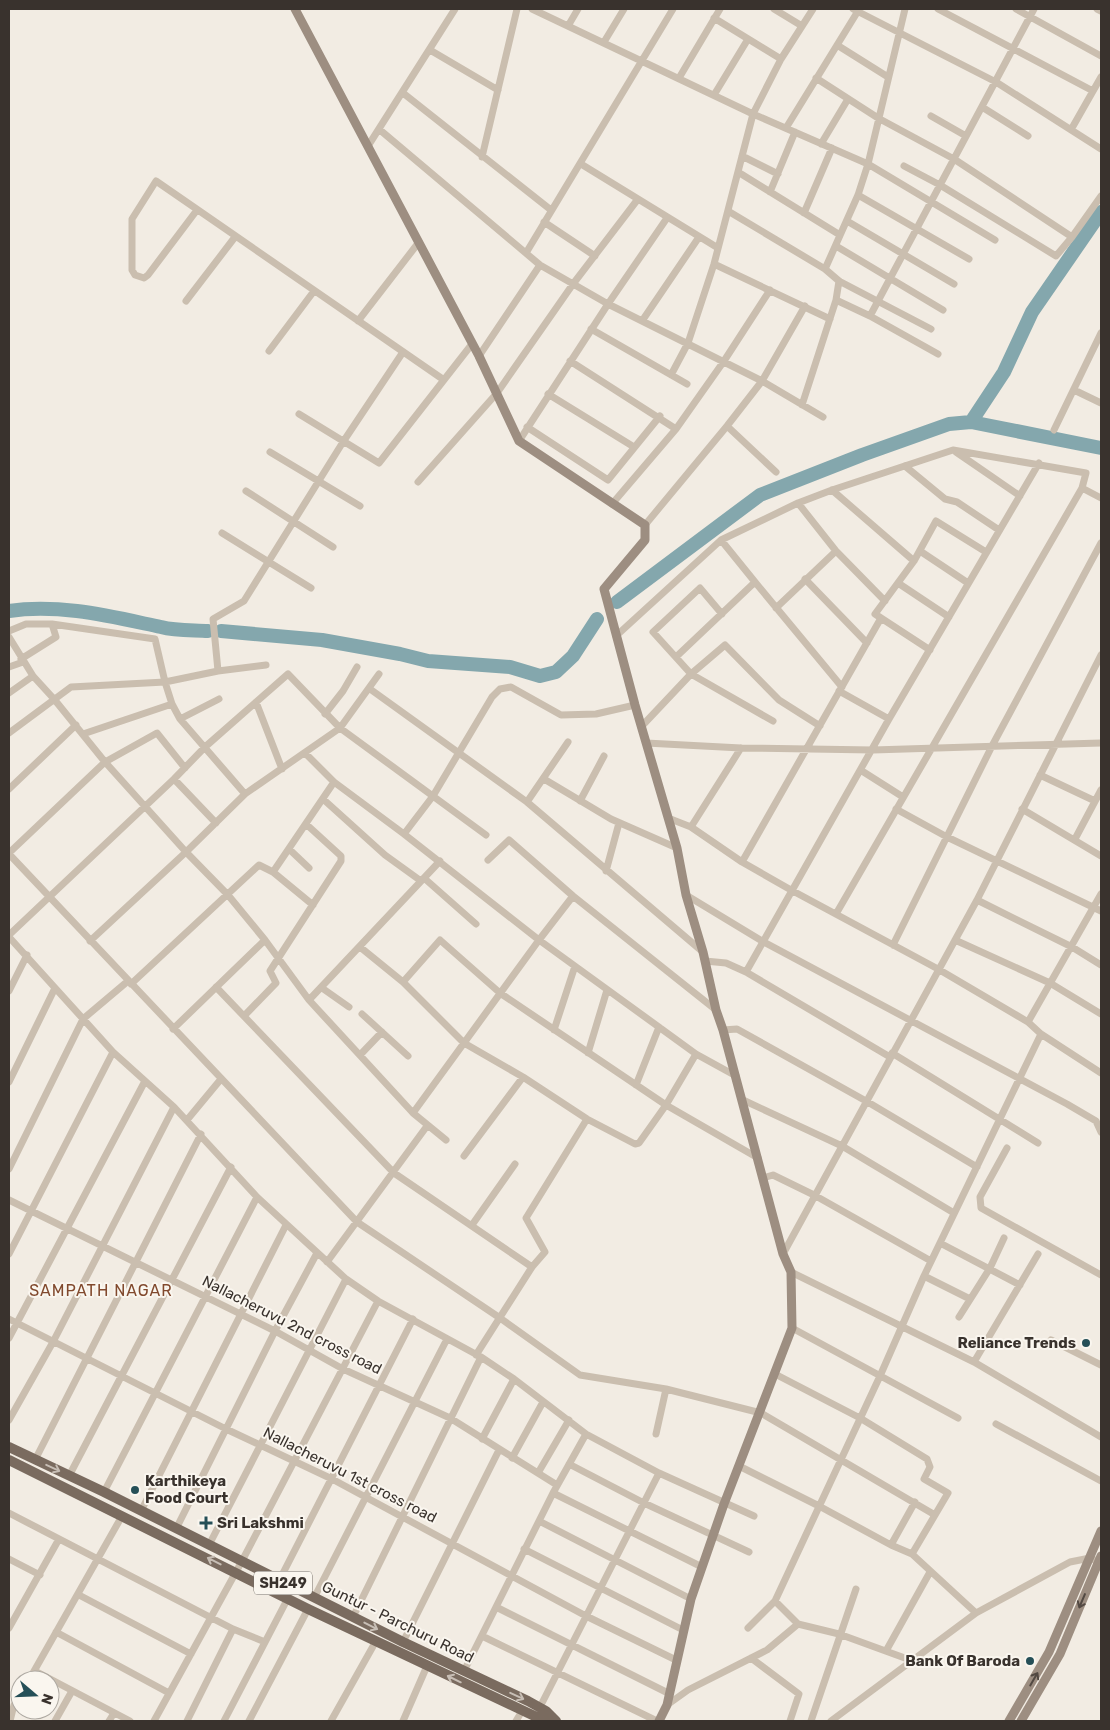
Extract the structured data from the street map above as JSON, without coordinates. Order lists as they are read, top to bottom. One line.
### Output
{"streets":{"main road":["SH249","Guntur - Parchuru Road"],"street":["Nallacheruvu 2nd cross road","Nallacheruvu 1st cross road"]},"districts":["SAMPATH NAGAR"],"places":{"other":["Reliance Trends","Karthikeya Food Court","Bank Of Baroda"],"health":["Sri Lakshmi"]},"north":"right"}
